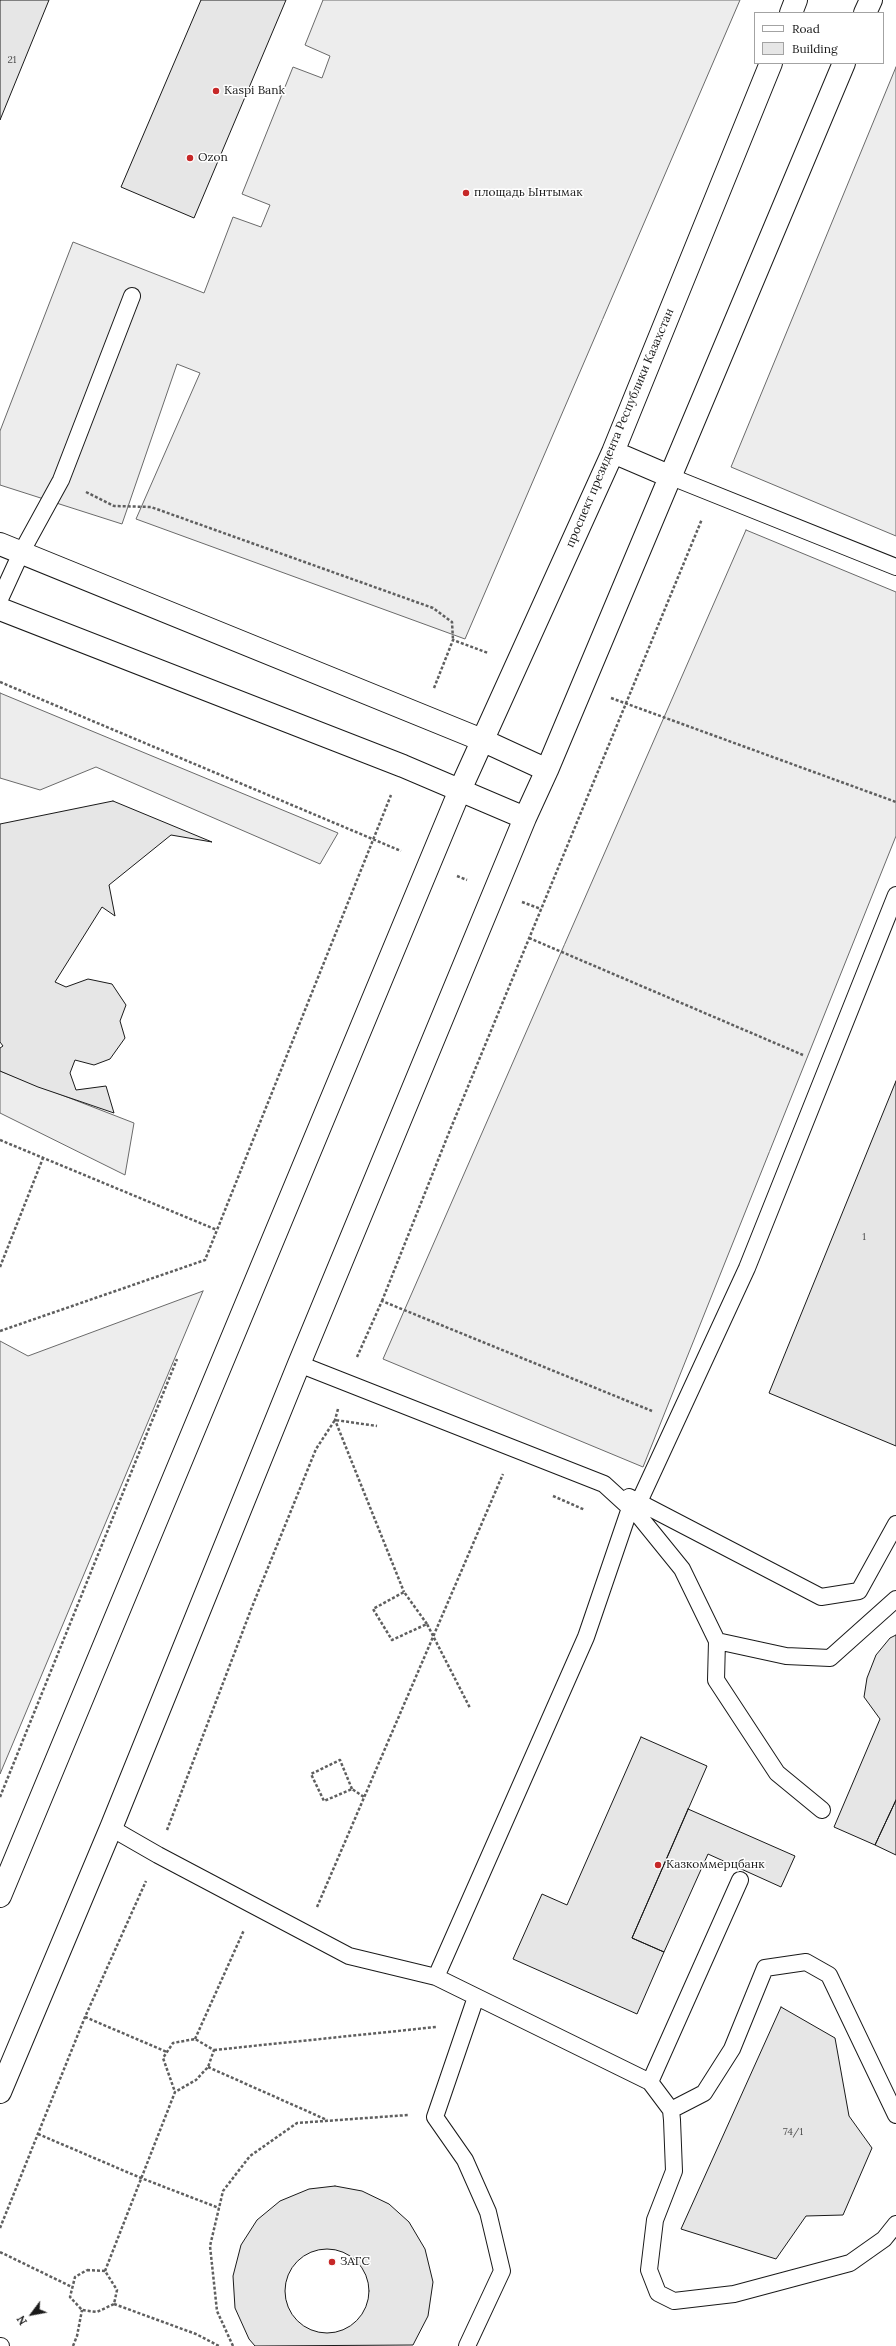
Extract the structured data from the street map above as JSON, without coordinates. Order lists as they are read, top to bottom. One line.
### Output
{"streets":{"main road":["проспект президента Республики Казахстан"]},"places":["Kaspi Bank","Ozon","площадь Ынтымак","Казкоммерцбанк","ЗАГС"],"house_numbers":["21","1","74/1"],"legend":["Road","Building"],"north":"bottom left"}
